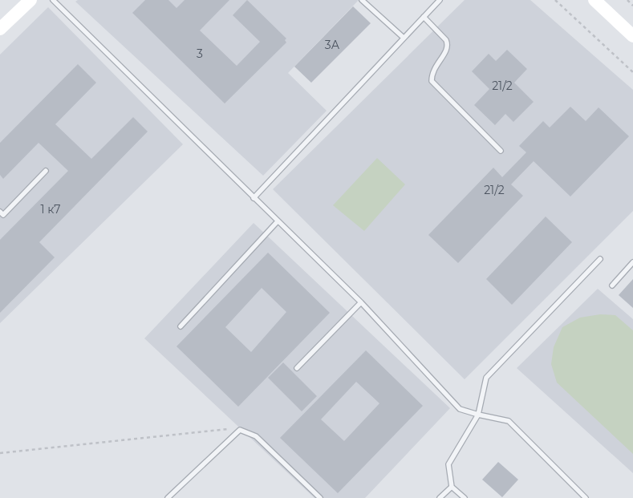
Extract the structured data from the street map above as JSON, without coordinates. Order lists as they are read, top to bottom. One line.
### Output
{"house_numbers":["3А","3","21/2","21/2","1 к7"]}
